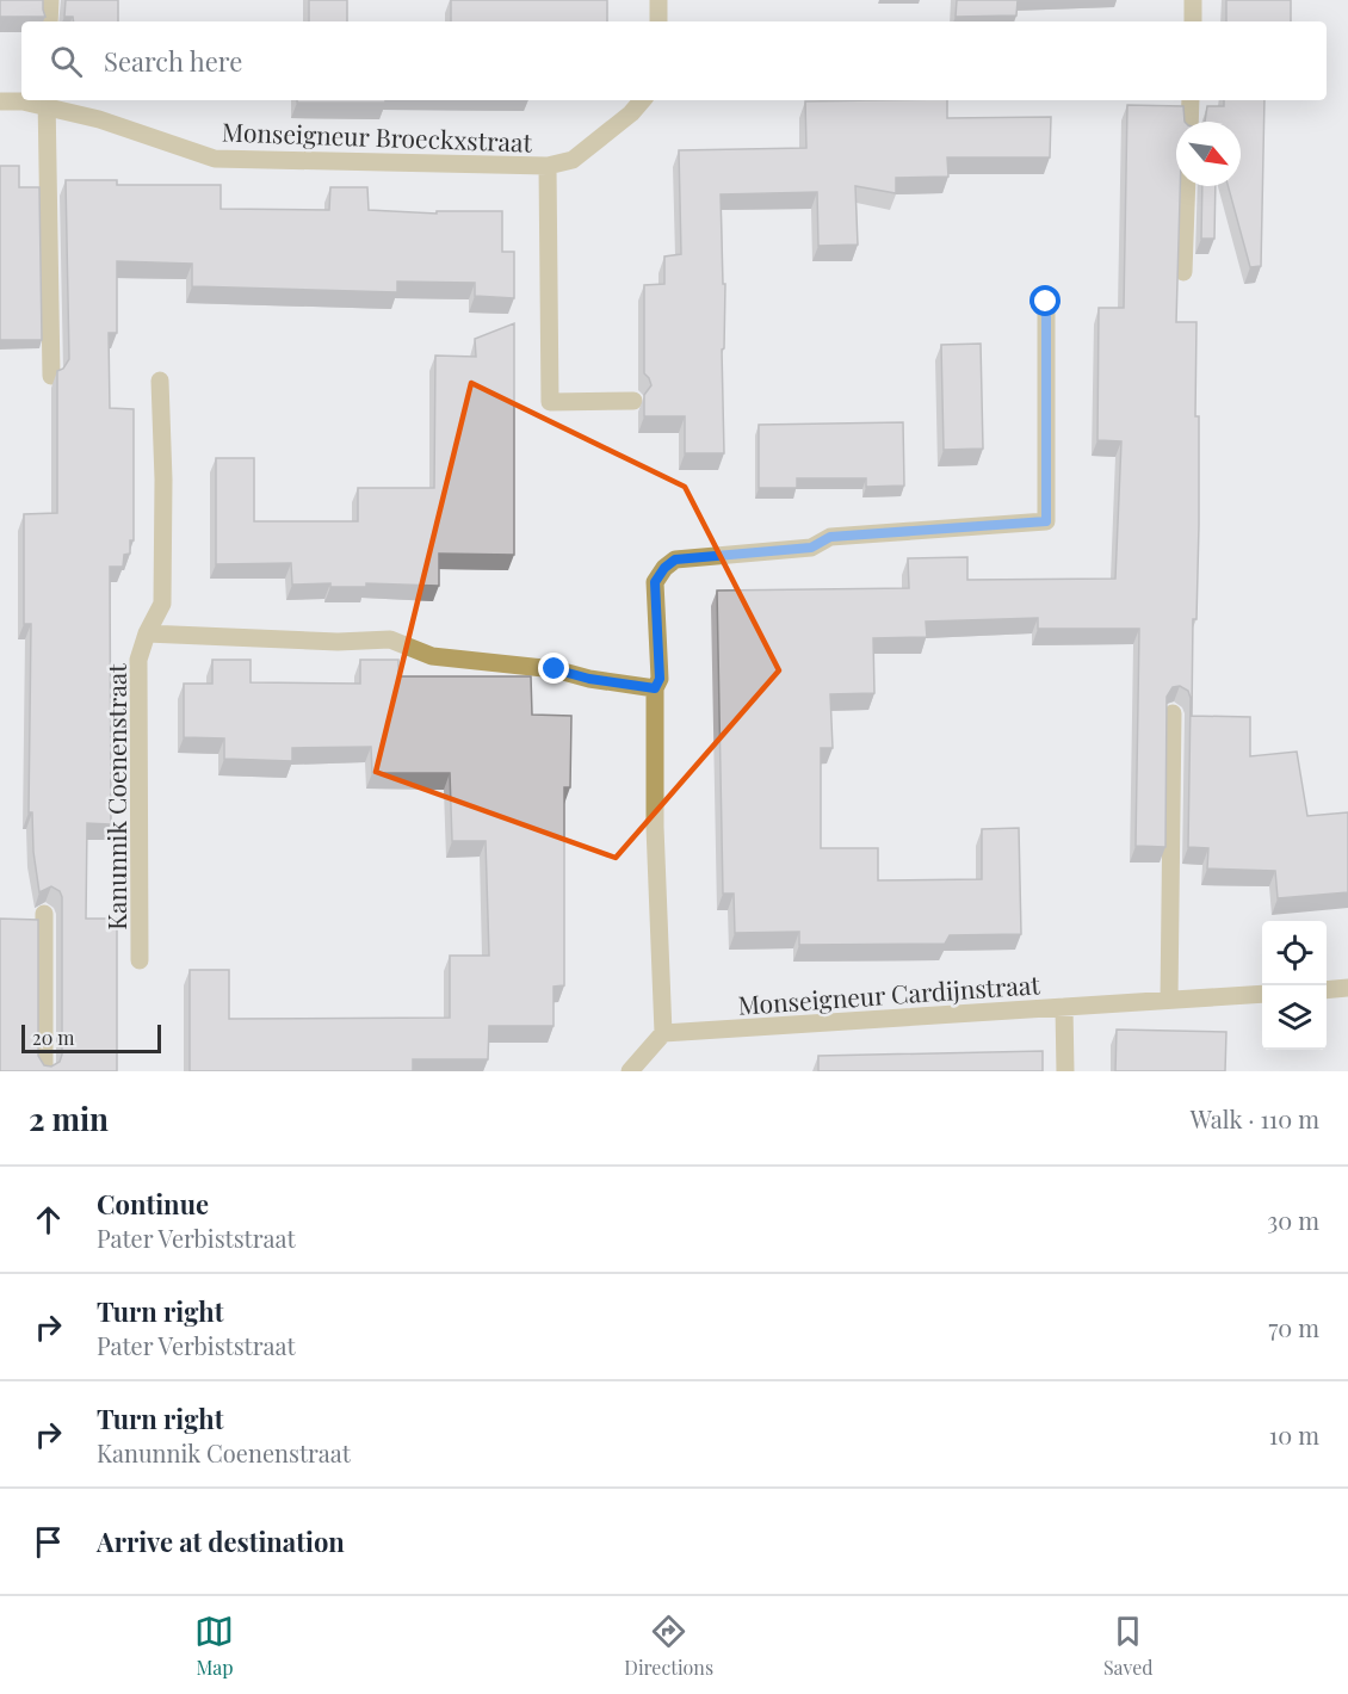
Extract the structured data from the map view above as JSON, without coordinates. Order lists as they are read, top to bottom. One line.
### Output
{"streets":{"street":["Monseigneur Broeckxstraat","Kanunnik Coenenstraat","Monseigneur Cardijnstraat"]},"scale_bar":"20 m","north":"bottom right","page":{"search":"Search here","scale":"20 m","heading":["2 min","Walk · 110 m"],"list":[["Continue","Pater Verbiststraat","30 m"],["Turn right","Pater Verbiststraat","70 m"],["Turn right","Kanunnik Coenenstraat","10 m"],"Arrive at destination"],"nav":["Map","Directions","Saved"]}}
